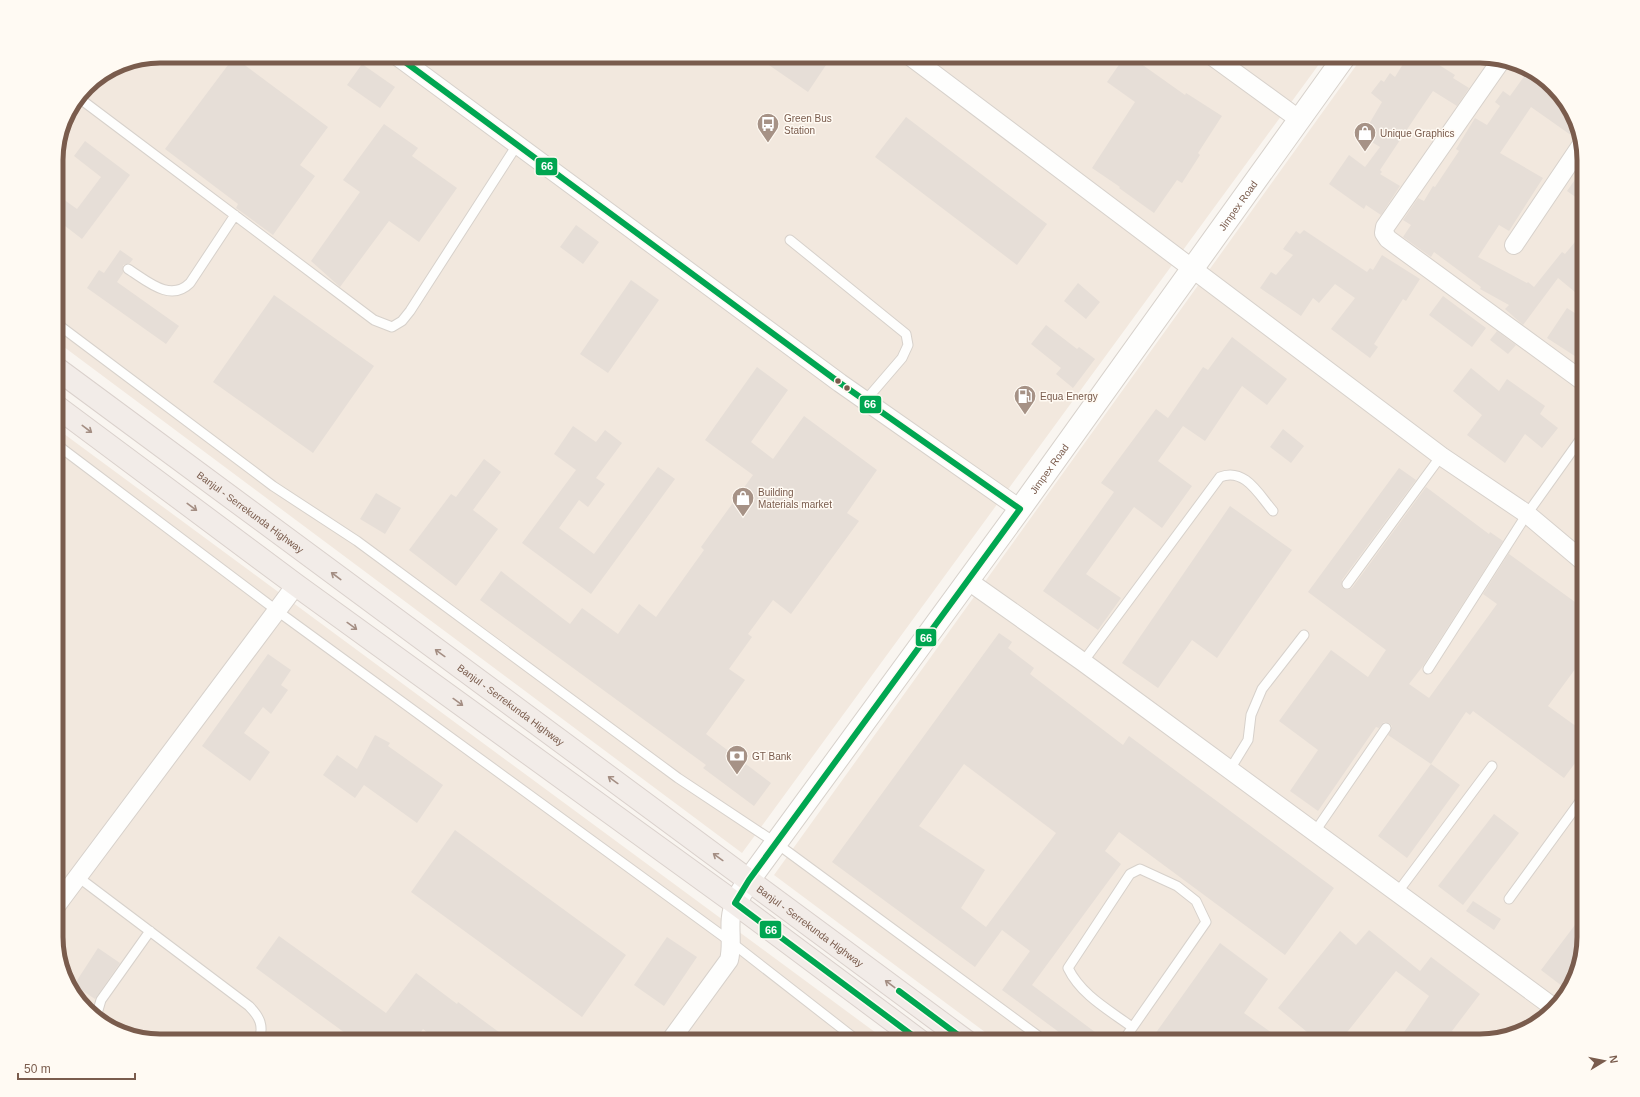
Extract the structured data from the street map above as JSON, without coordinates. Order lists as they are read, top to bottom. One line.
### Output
{"streets":{"highway":["Banjul - Serrekunda Highway"],"street":["Jimpex Road"]},"crossings":[["Jimpex Road","Banjul - Serrekunda Highway"]],"places":{"bus stop":["Green Bus Station"],"shop":["Unique Graphics","Building Materials market"],"fuel station":["Equa Energy"],"bank":["GT Bank"]},"lines":["transit line 66"],"scale_bar":"50 m","north":"right"}
